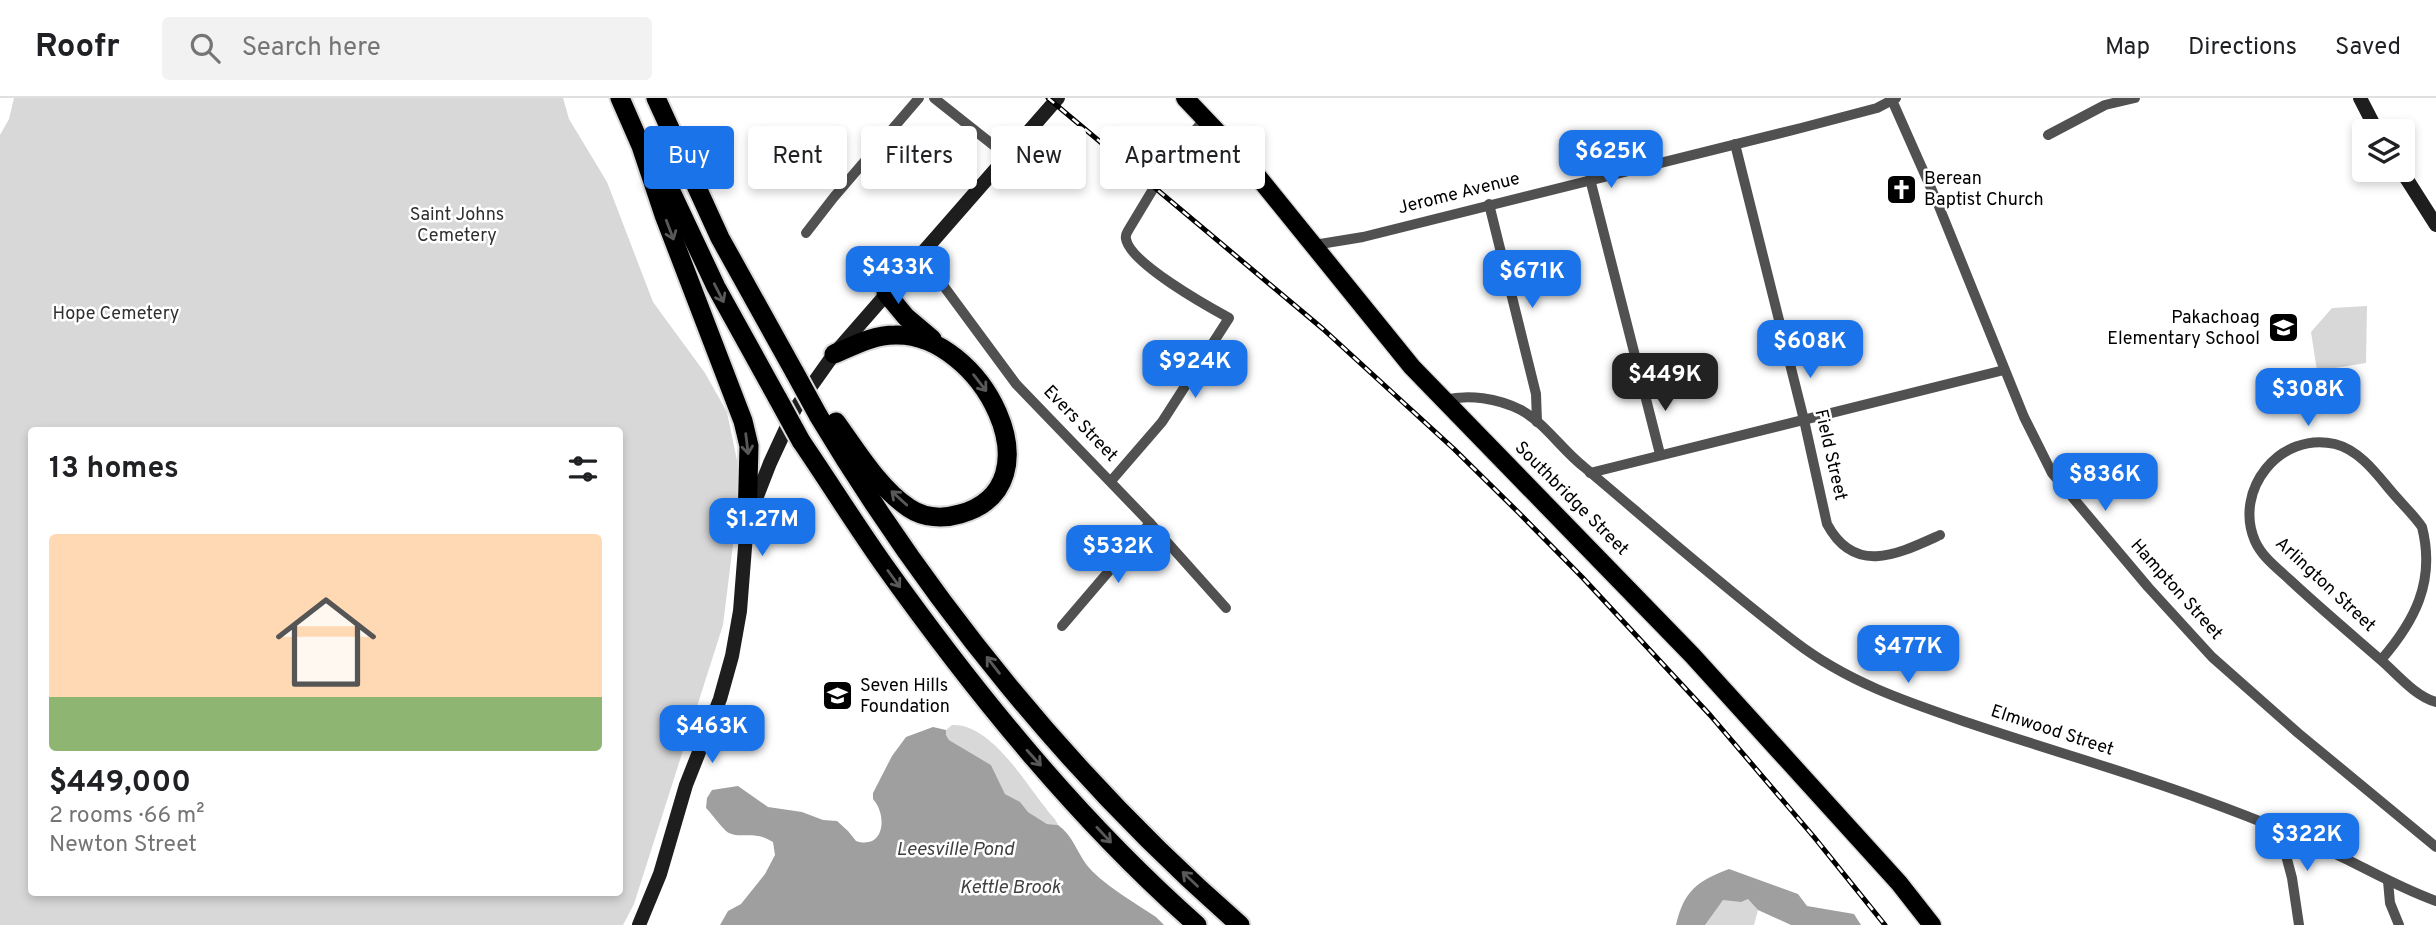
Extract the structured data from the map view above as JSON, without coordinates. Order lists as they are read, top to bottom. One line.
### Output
{"streets":{"main road":["Southbridge Street"],"street":["Jerome Avenue","Evers Street","Field Street","Arlington Street","Hampton Street","Elmwood Street"]},"crossings":[["Jerome Avenue","Field Street"],["Jerome Avenue","Southbridge Street"],["Jerome Avenue","Hampton Street"],["Southbridge Street","Elmwood Street"]],"water":["Leesville Pond","Kettle Brook"],"parks":["Saint Johns Cemetery","Hope Cemetery"],"places":{"church":["Berean Baptist Church"],"school or university":["Pakachoag Elementary School","Seven Hills Foundation"]},"page":{"header":"Roofr","search":"Search here","nav":["Map","Directions","Saved"],"chip":["Buy","Rent","Filters","New","Apartment"],"price":["$625K","$433K","$671K","$608K","$924K","$449K","$308K","$836K","$1.27M","$532K","$477K","$463K","$322K"],"heading":"13 homes","list":[{"name":"$449,000","note":"2 rooms · 66 m² · Newton Street"}]}}
